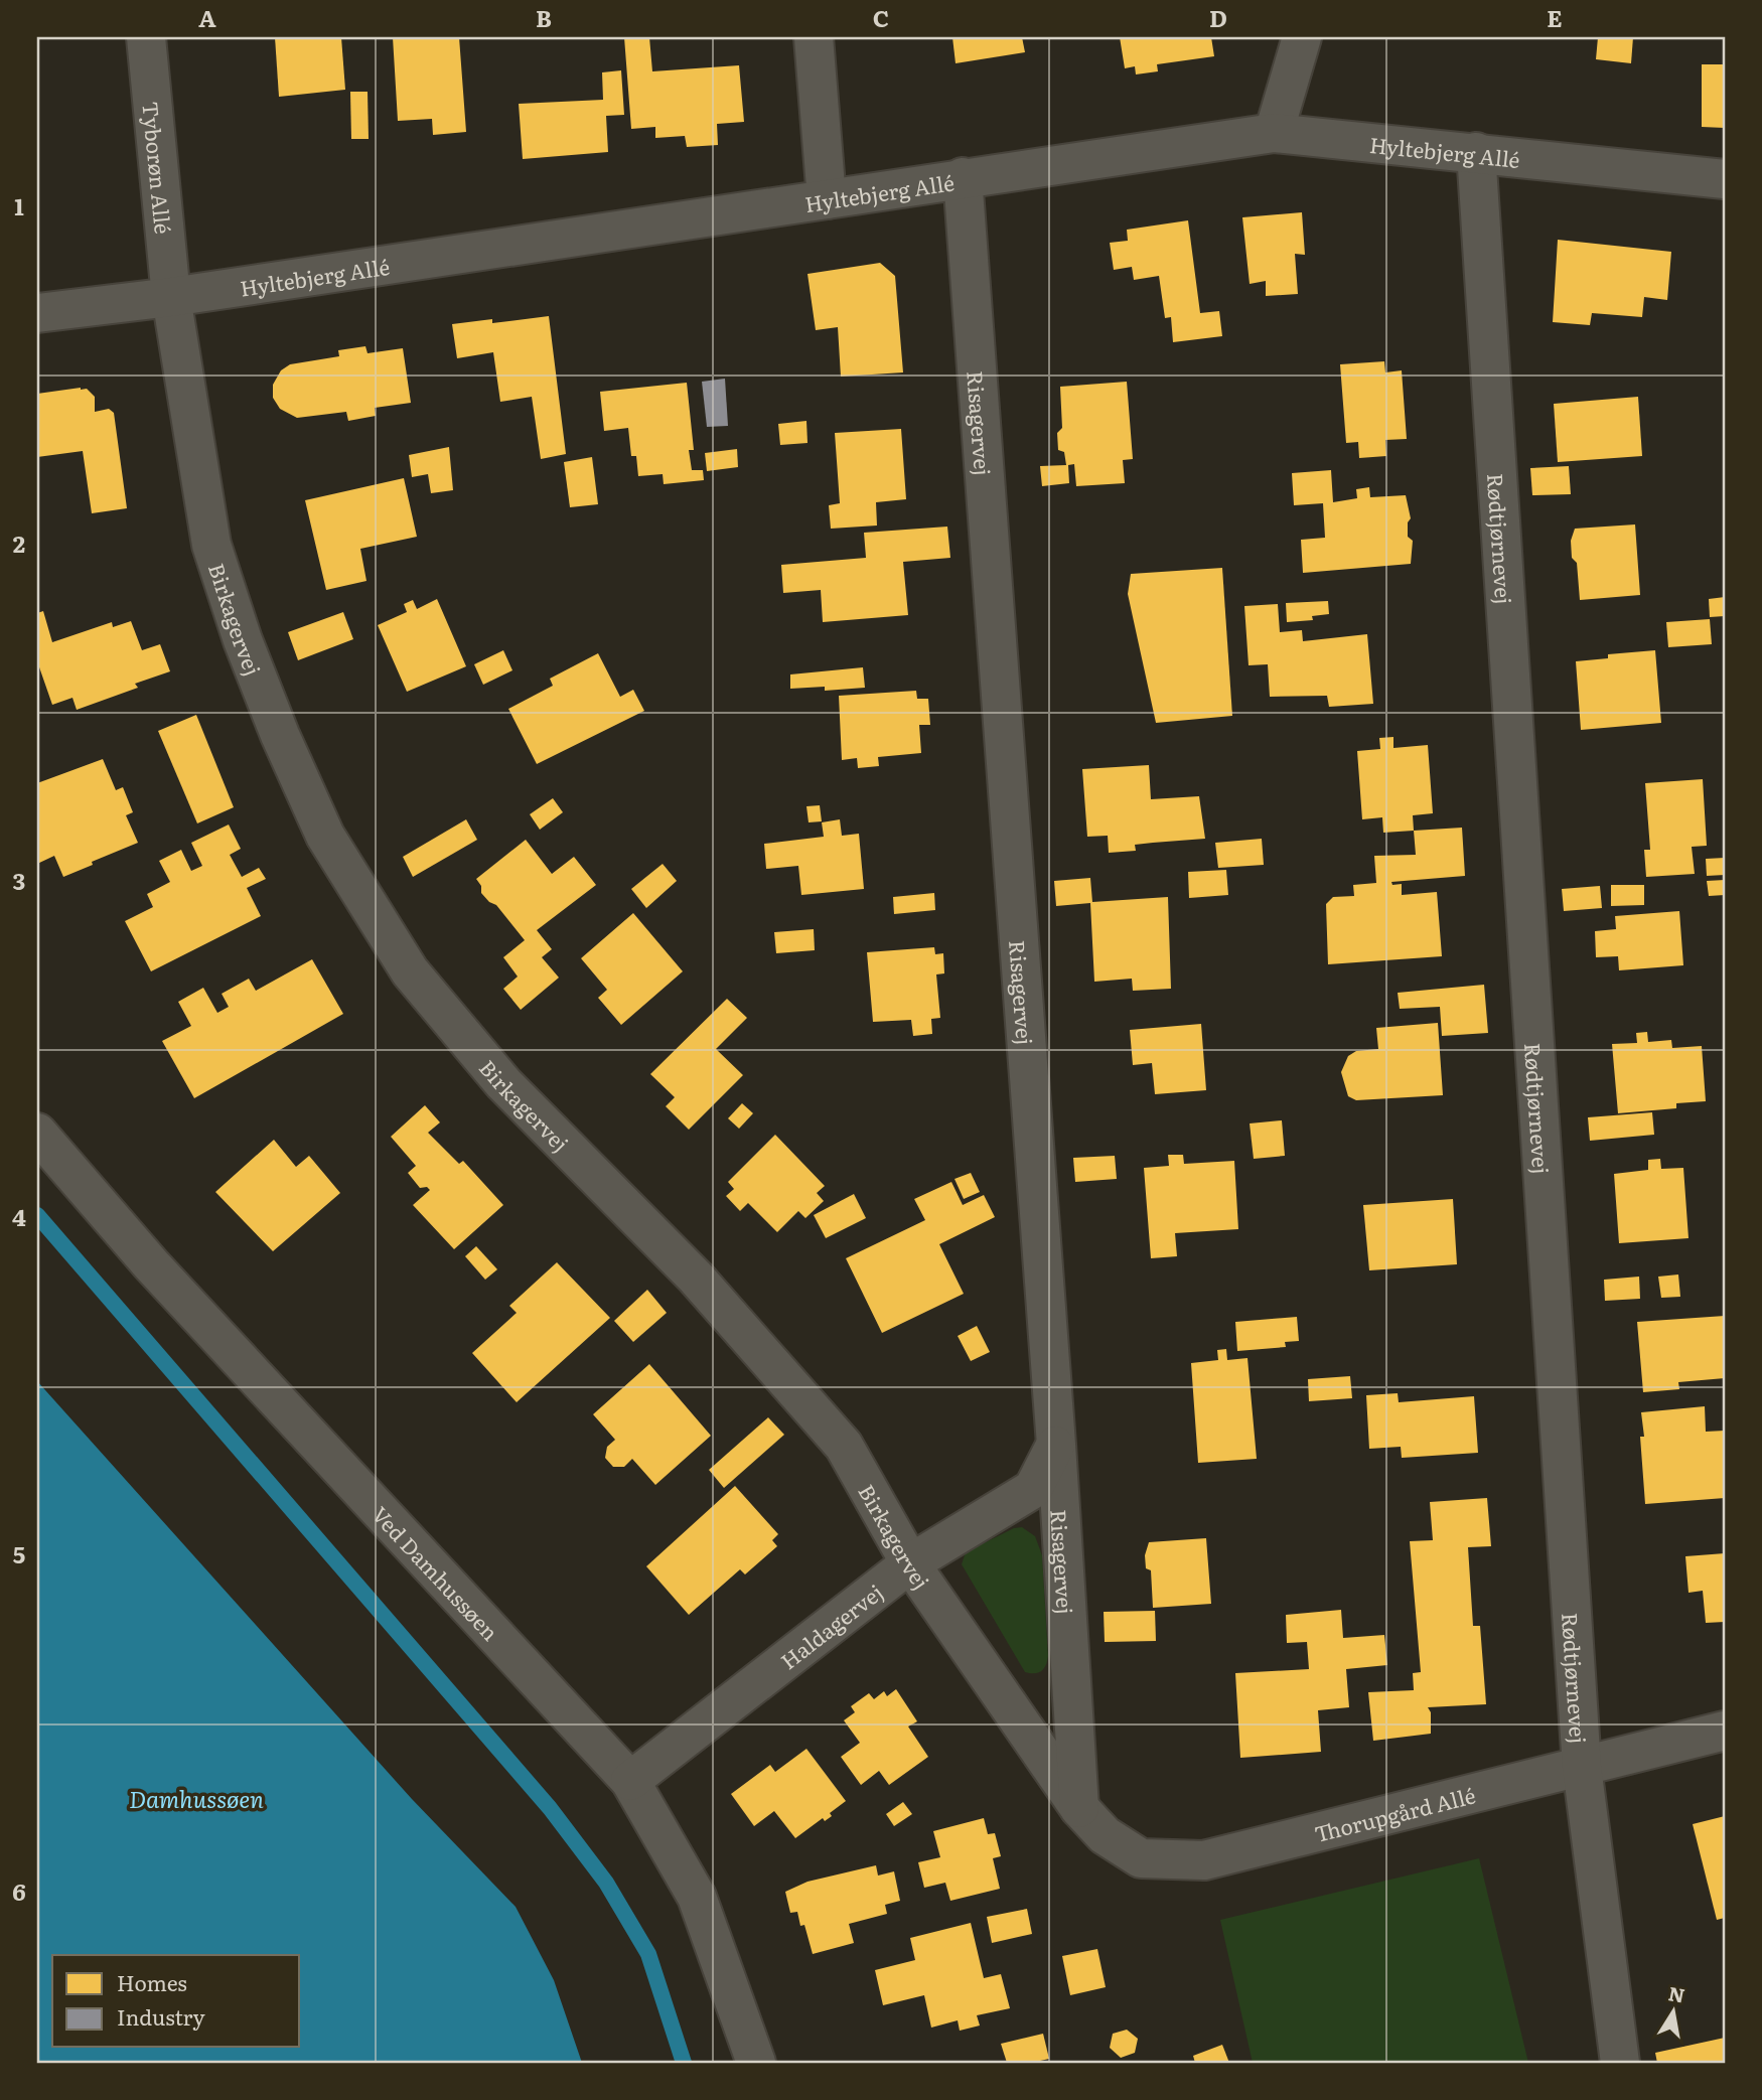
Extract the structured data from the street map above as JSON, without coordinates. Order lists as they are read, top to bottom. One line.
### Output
{"streets":{"street":["Hyltebjerg Allé","Tyborøn Allé","Risagervej","Rødtjørnevej","Birkagervej","Ved Damhussøen","Haldagervej","Thorupgård Allé"]},"crossings":[["Hyltebjerg Allé","Tyborøn Allé"],["Hyltebjerg Allé","Risagervej"],["Hyltebjerg Allé","Rødtjørnevej"],["Hyltebjerg Allé","Birkagervej"],["Tyborøn Allé","Birkagervej"],["Risagervej","Birkagervej"],["Risagervej","Haldagervej"],["Risagervej","Thorupgård Allé"],["Rødtjørnevej","Thorupgård Allé"],["Birkagervej","Haldagervej"],["Birkagervej","Thorupgård Allé"],["Ved Damhussøen","Haldagervej"]],"water":["Damhussøen"],"legend":["Homes","Industry"],"north":"top","grid":{"columns":["A","B","C","D","E"],"rows":["1","2","3","4","5","6"]}}
